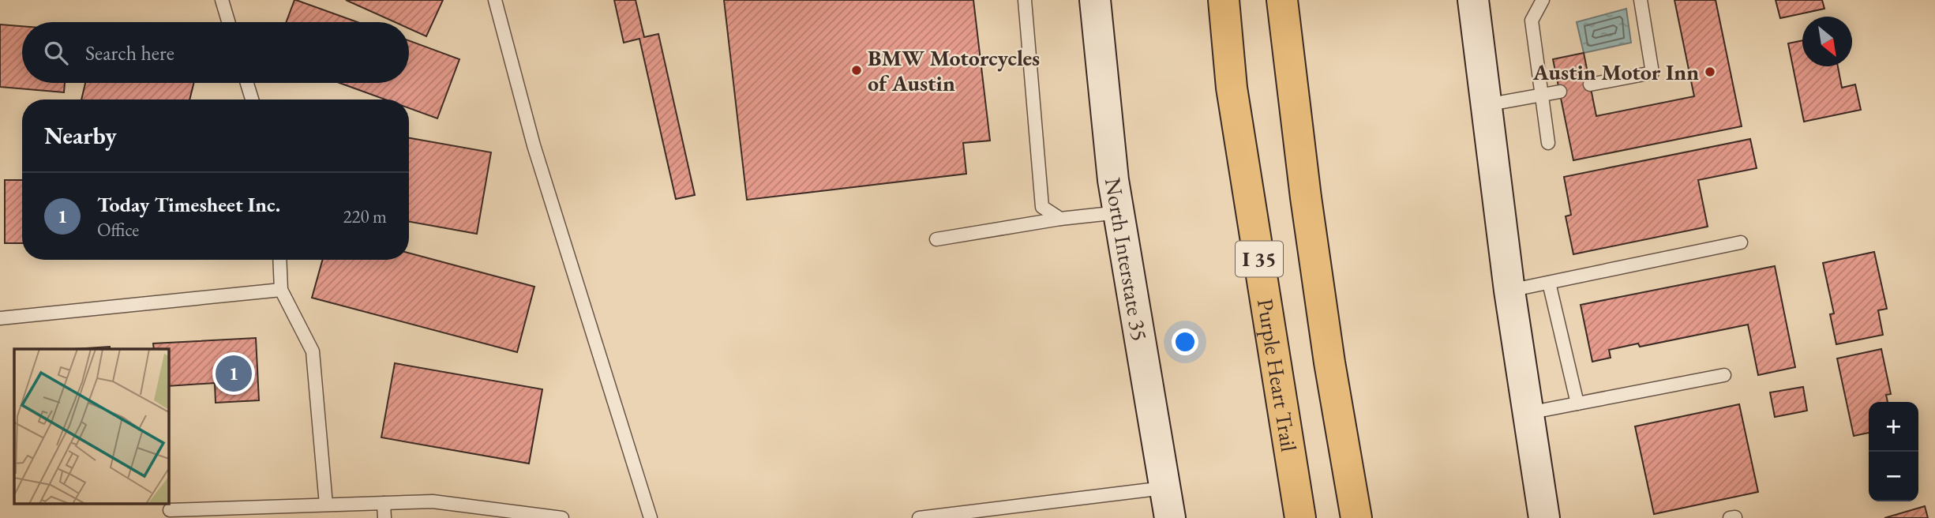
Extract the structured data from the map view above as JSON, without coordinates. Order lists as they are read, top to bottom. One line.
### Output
{"streets":{"highway":["I 35","Purple Heart Trail"],"main road":["North Interstate 35"]},"places":["BMW Motorcycles of Austin","Austin Motor Inn"],"north":"bottom right","page":{"search":"Search here","heading":"Nearby","list":[{"mark":"1","name":"Today Timesheet Inc.","note":"Office","value":"220 m"}],"pins":"1","map_buttons":["+","−"]}}
